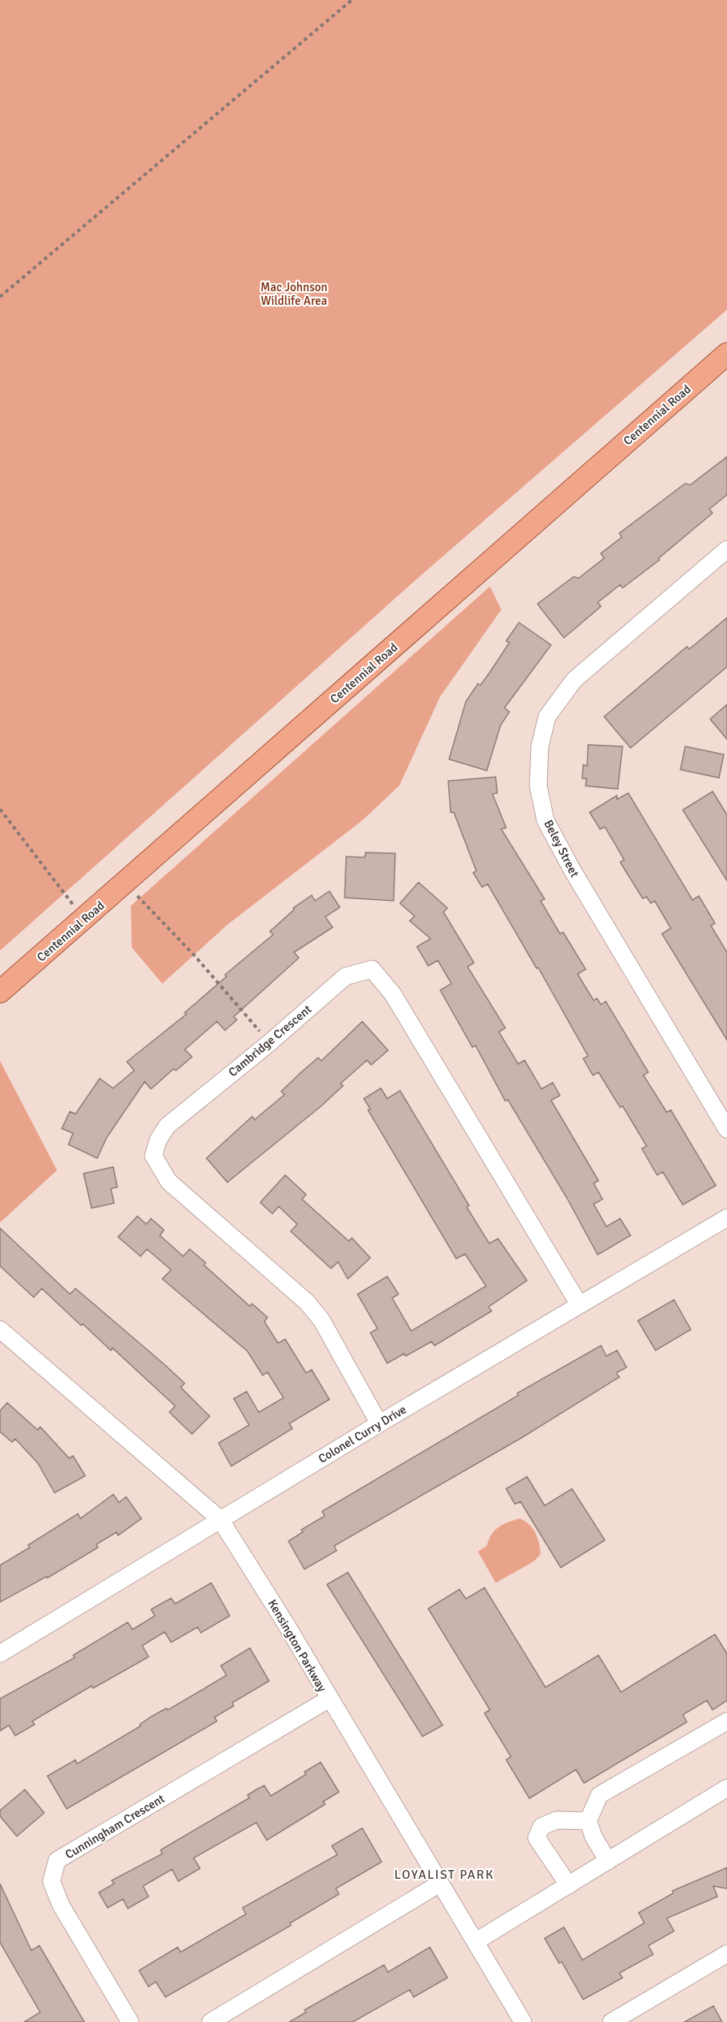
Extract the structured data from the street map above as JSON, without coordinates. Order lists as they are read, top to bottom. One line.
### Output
{"streets":{"main road":["Centennial Road"],"street":["Beley Street","Cambridge Crescent","Colonel Curry Drive","Kensington Parkway","Cunningham Crescent"]},"crossings":[["Cambridge Crescent","Colonel Curry Drive"],["Colonel Curry Drive","Kensington Parkway"],["Kensington Parkway","Cunningham Crescent"]],"districts":["LOYALIST PARK"],"parks":["Mac Johnson Wildlife Area"]}
